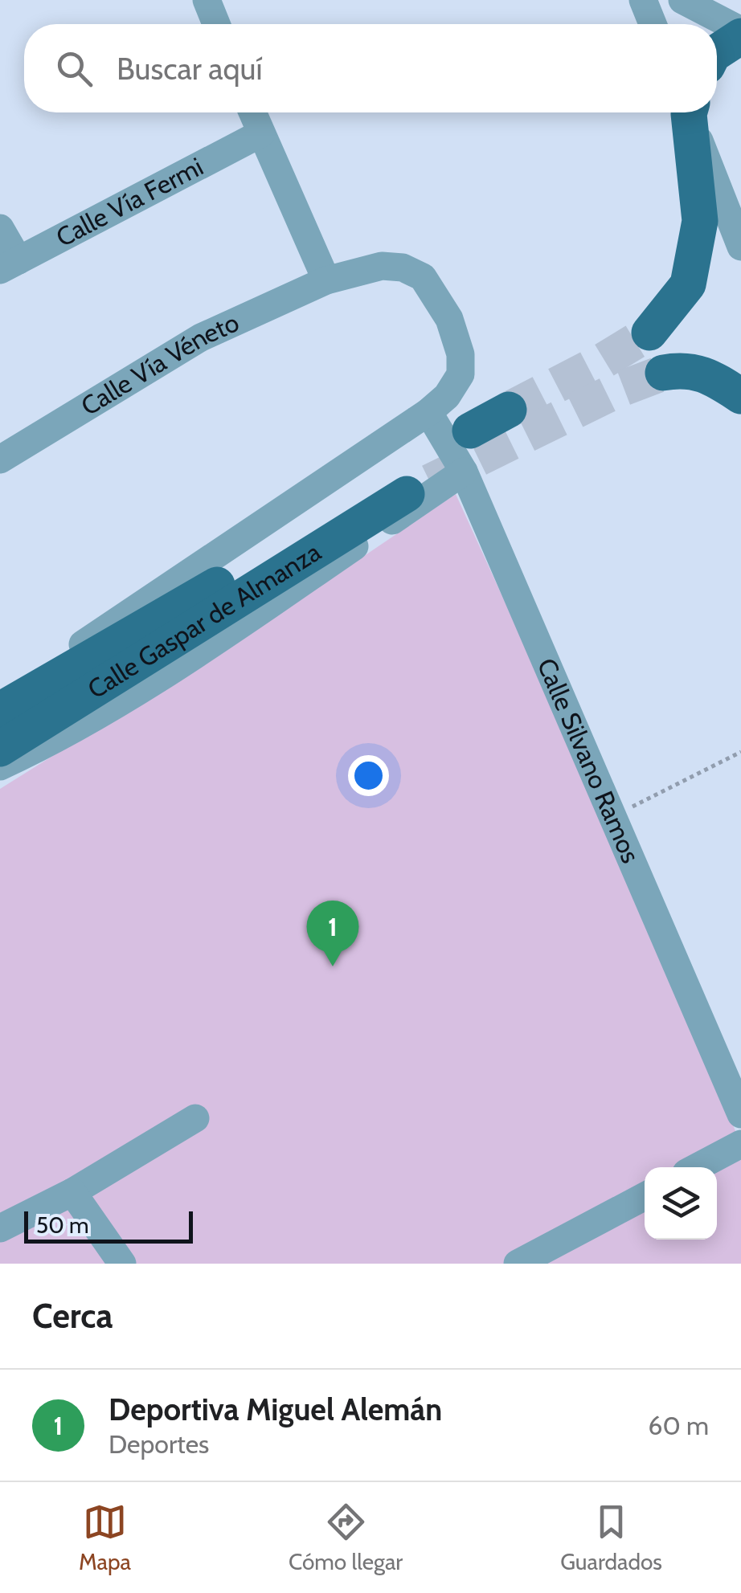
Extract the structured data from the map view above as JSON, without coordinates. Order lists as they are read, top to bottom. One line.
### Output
{"streets":{"main road":["Calle Gaspar de Almanza"],"street":["Calle Vía Fermi","Calle Vía Véneto","Calle Silvano Ramos"]},"crossings":[["Calle Vía Véneto","Calle Gaspar de Almanza"],["Calle Vía Véneto","Calle Silvano Ramos"]],"scale_bar":"50 m","page":{"search":"Buscar aquí","pins":"1","scale":"50 m","heading":"Cerca","list":[{"mark":"1","name":"Deportiva Miguel Alemán","note":"Deportes","value":"60 m"}],"nav":["Mapa","Cómo llegar","Guardados"]}}
